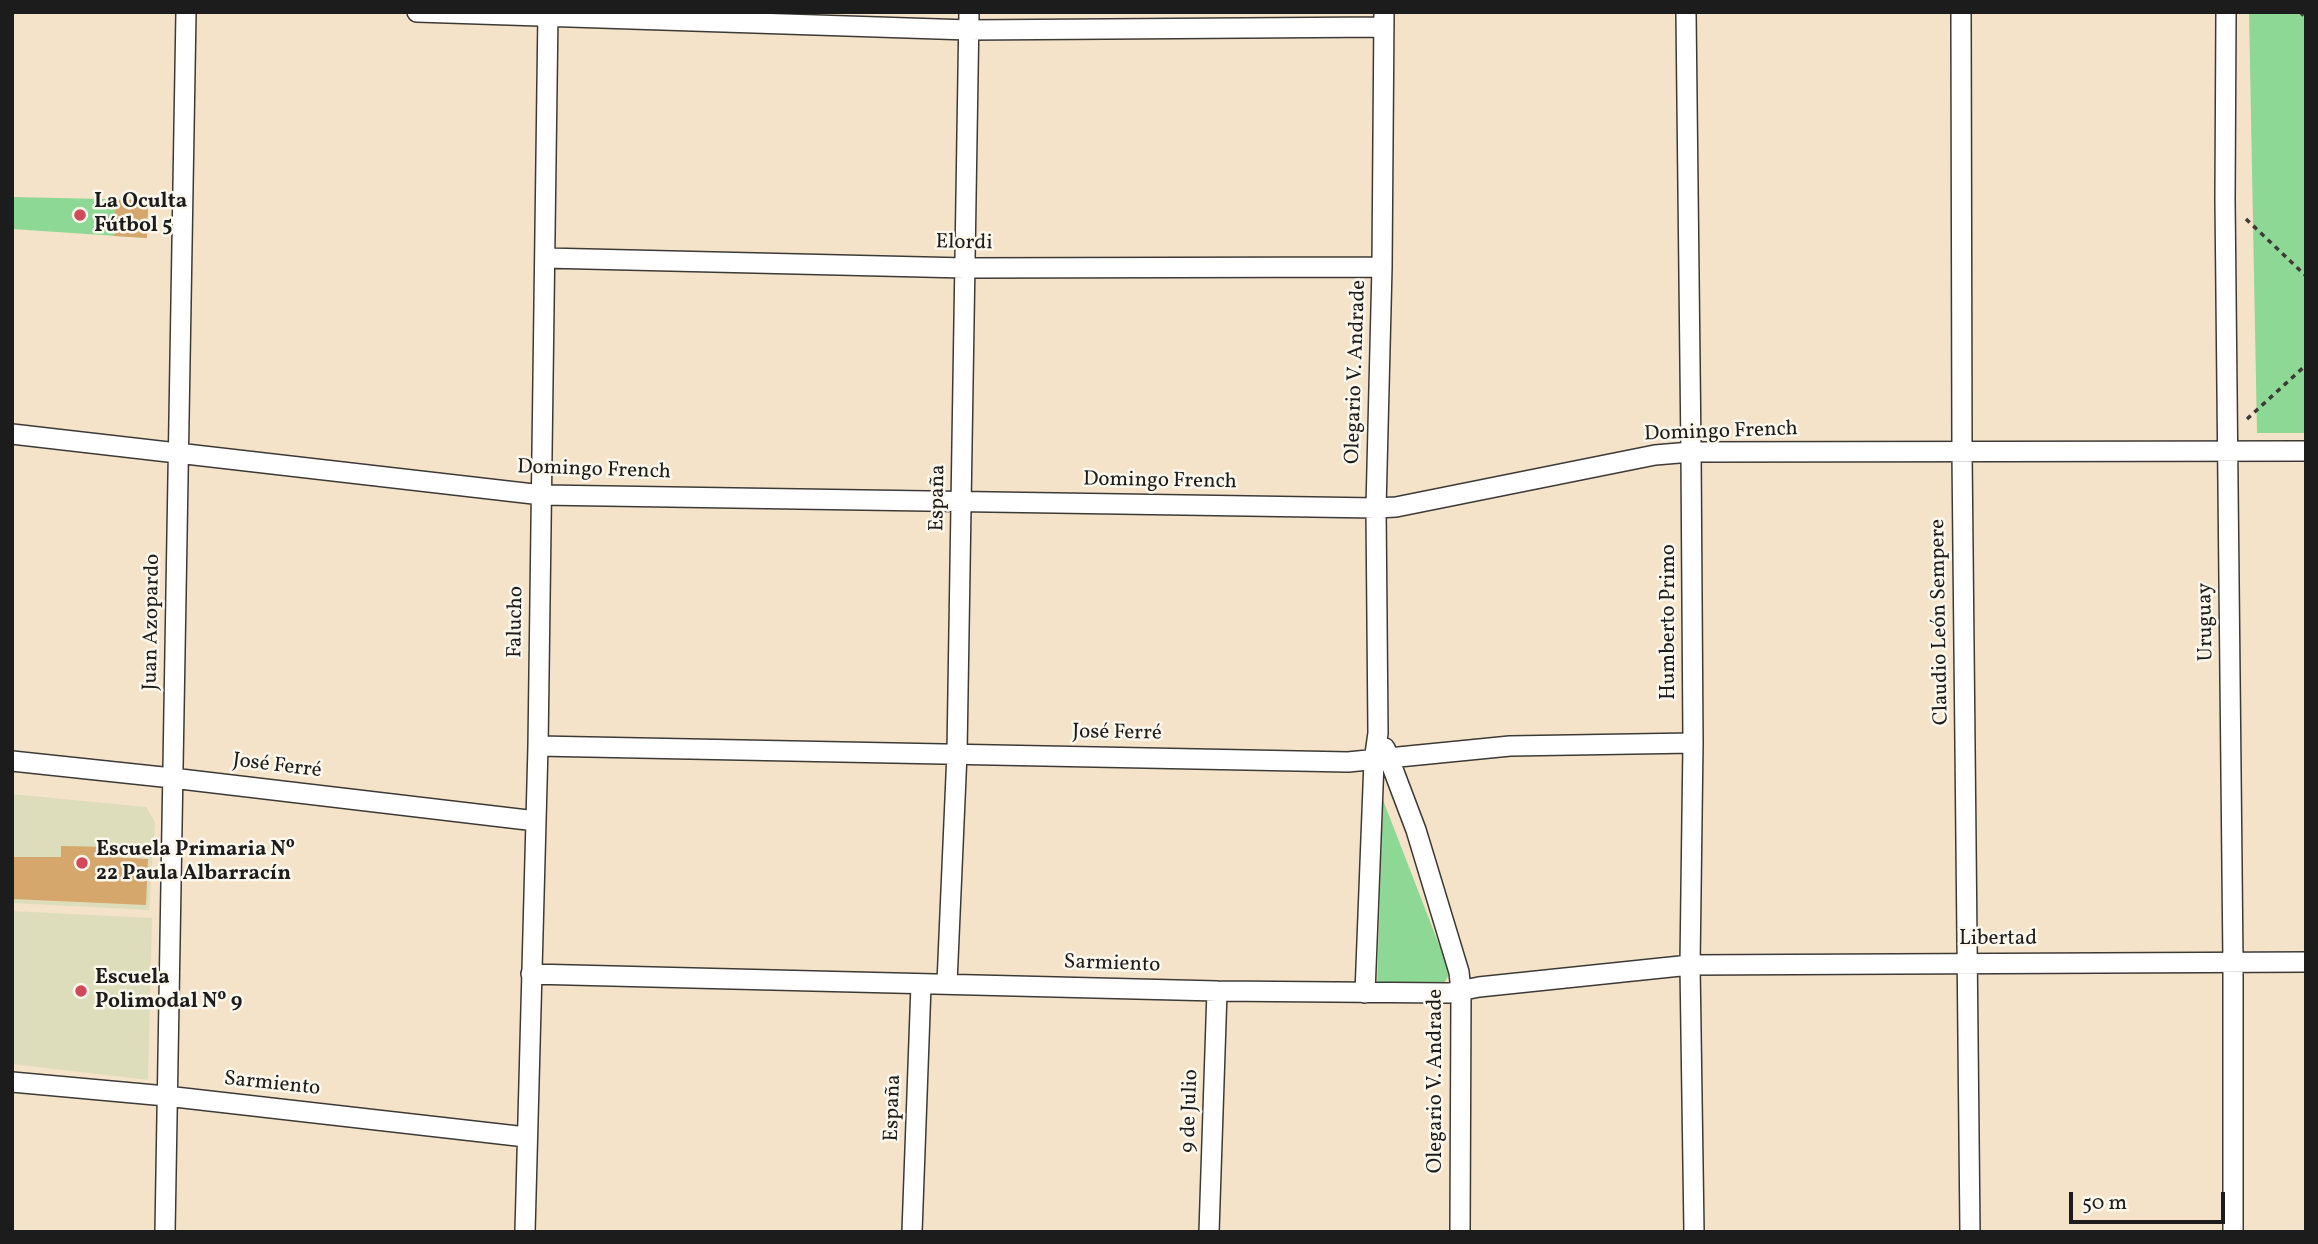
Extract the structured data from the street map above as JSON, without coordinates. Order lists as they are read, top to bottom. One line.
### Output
{"streets":{"street":["Elordi","Olegario V. Andrade","Domingo French","España","Juan Azopardo","Falucho","Humberto Primo","Claudio León Sempere","Uruguay","José Ferré","Libertad","Sarmiento","9 de Julio"]},"crossings":[["Elordi","Olegario V. Andrade"],["Elordi","España"],["Elordi","Falucho"],["Olegario V. Andrade","Domingo French"],["Olegario V. Andrade","José Ferré"],["Olegario V. Andrade","Sarmiento"],["Domingo French","España"],["Domingo French","Juan Azopardo"],["Domingo French","Falucho"],["Domingo French","Humberto Primo"],["Domingo French","Claudio León Sempere"],["Domingo French","Uruguay"],["España","José Ferré"],["España","Sarmiento"],["Juan Azopardo","José Ferré"],["Juan Azopardo","Sarmiento"],["Falucho","José Ferré"],["Falucho","Sarmiento"],["Humberto Primo","José Ferré"],["Humberto Primo","Libertad"],["Humberto Primo","Sarmiento"],["Claudio León Sempere","Libertad"],["Uruguay","Libertad"],["Libertad","Sarmiento"],["Sarmiento","9 de Julio"]],"places":["La Oculta Fútbol 5","Escuela Primaria Nº 22 Paula Albarracín","Escuela Polimodal Nº 9"],"scale_bar":"50 m"}
